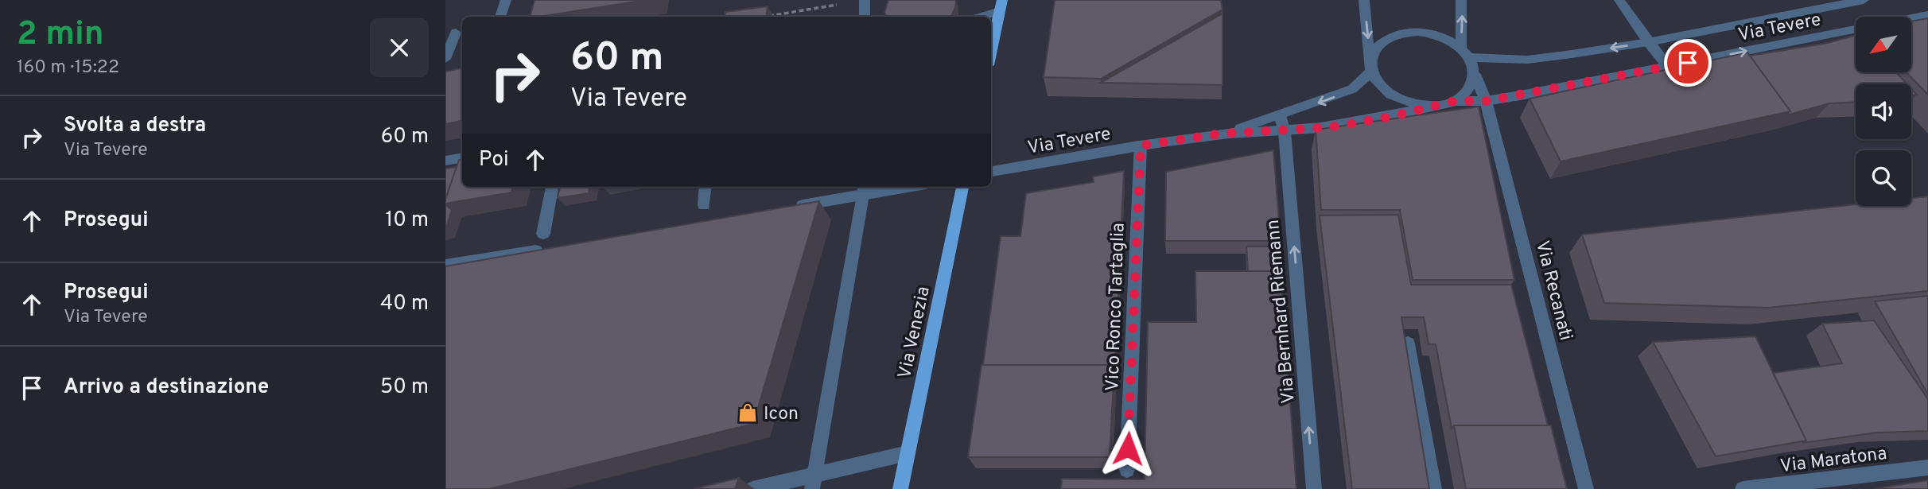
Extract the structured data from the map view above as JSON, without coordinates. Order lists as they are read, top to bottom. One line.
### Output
{"streets":{"main road":["Via Venezia"],"street":["Via Tevere","Via Recanati","Vico Ronco Tartaglia","Via Bernhard Riemann","Via Maratona"]},"crossings":[["Via Tevere","Via Recanati"],["Via Tevere","Vico Ronco Tartaglia"]],"places":{"shop":["Icon"]},"north":"bottom left","page":{"heading":["2 min","160 m · 15:22"],"turn":["60 m","Via Tevere"],"list":[{"name":"Svolta a destra","note":"Via Tevere","value":"60 m"},{"name":"Prosegui","value":"10 m"},{"name":"Prosegui","note":"Via Tevere","value":"40 m"},{"name":"Arrivo a destinazione","value":"50 m"}],"then":"Poi"}}
